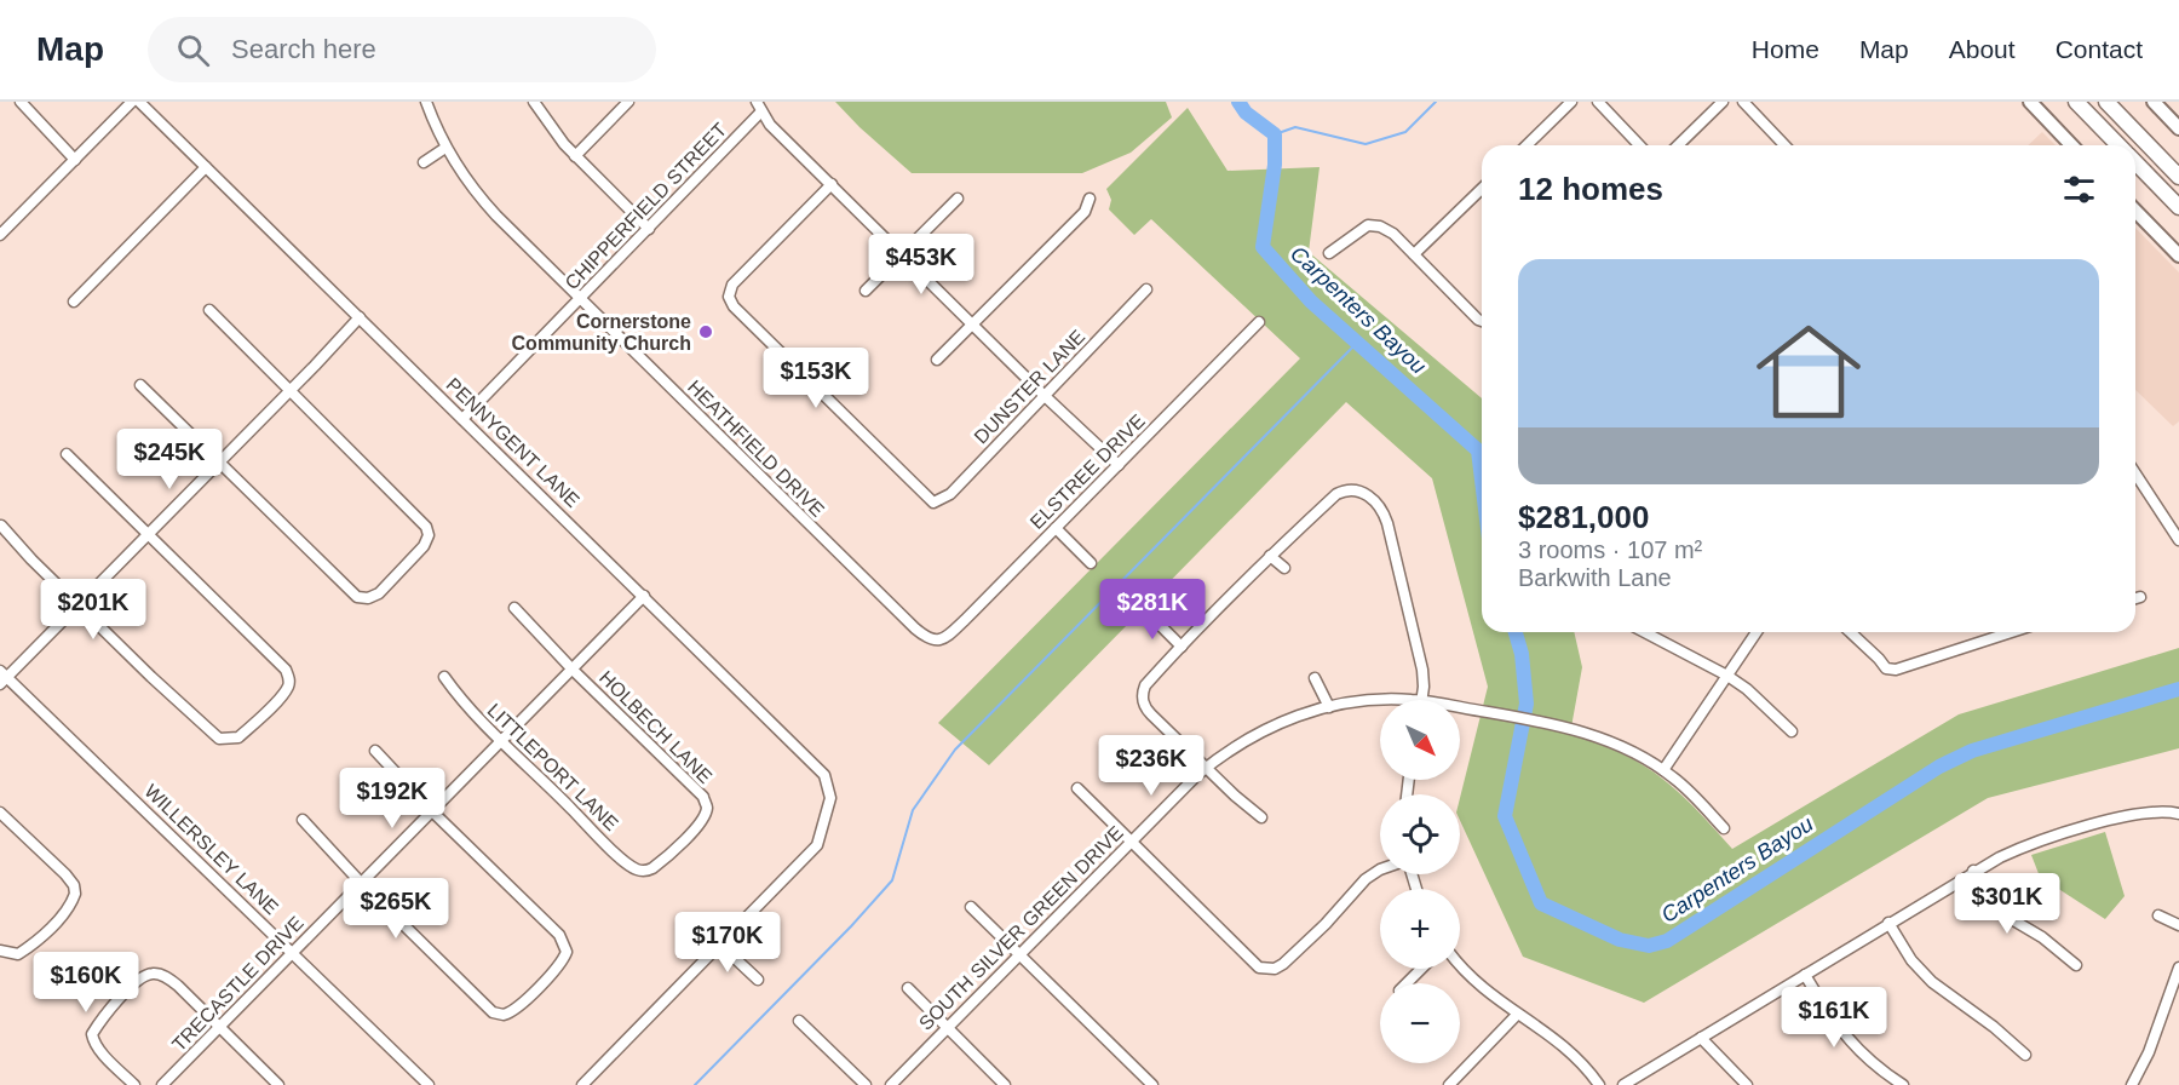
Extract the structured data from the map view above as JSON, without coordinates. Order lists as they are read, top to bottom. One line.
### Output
{"streets":{"street":["CHIPPERFIELD STREET","DUNSTER LANE","PENNYGENT LANE","HEATHFIELD DRIVE","ELSTREE DRIVE","HOLBECH LANE","LITTLEPORT LANE","WILLERSLEY LANE","SOUTH SILVER GREEN DRIVE","TRECASTLE DRIVE"]},"crossings":[["CHIPPERFIELD STREET","PENNYGENT LANE"],["CHIPPERFIELD STREET","HEATHFIELD DRIVE"],["PENNYGENT LANE","TRECASTLE DRIVE"],["HEATHFIELD DRIVE","ELSTREE DRIVE"],["HOLBECH LANE","LITTLEPORT LANE"],["HOLBECH LANE","TRECASTLE DRIVE"],["LITTLEPORT LANE","TRECASTLE DRIVE"],["WILLERSLEY LANE","TRECASTLE DRIVE"]],"water":["Carpenters Bayou"],"places":["Cornerstone Community Church"],"north":"bottom right","page":{"header":"Map","search":"Search here","nav":["Home","Map","About","Contact"],"heading":"12 homes","list":[{"name":"$281,000","note":"3 rooms · 107 m² · Barkwith Lane"}],"price":["$453K","$153K","$245K","$201K","$281K","$236K","$192K","$301K","$265K","$170K","$160K","$161K"],"map_buttons":["+","−"]}}
